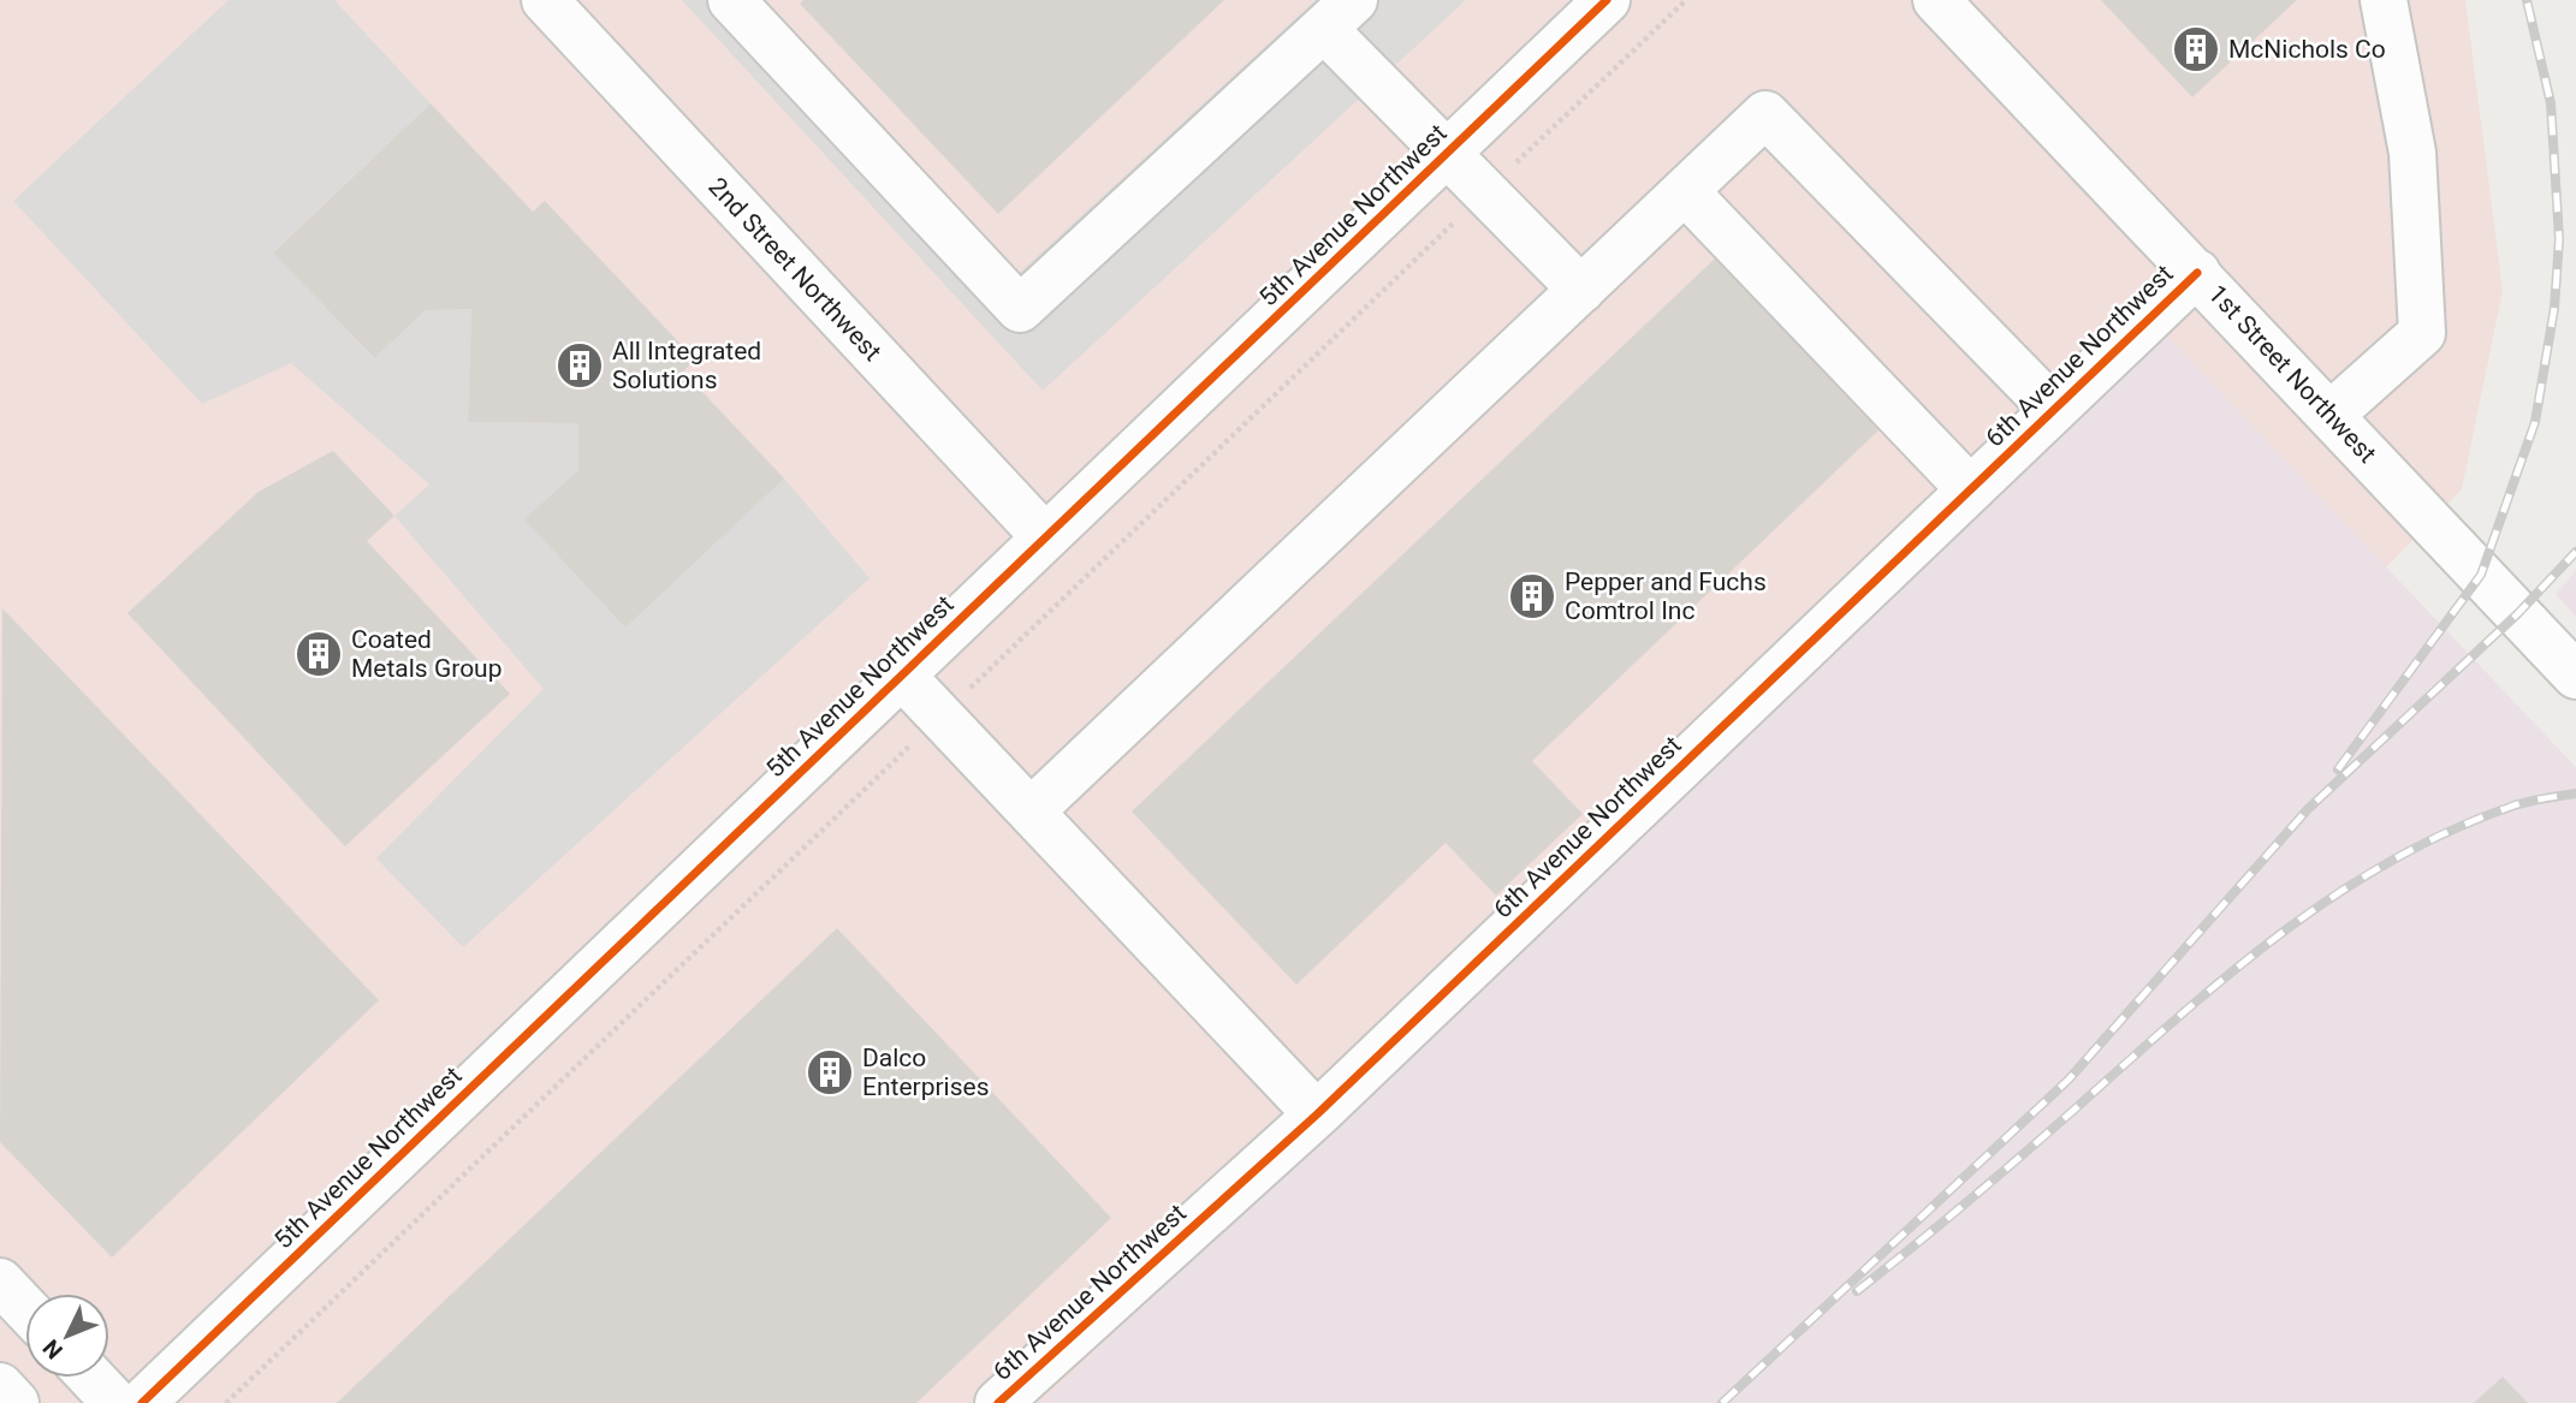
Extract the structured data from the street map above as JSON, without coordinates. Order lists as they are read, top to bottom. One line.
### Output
{"streets":{"street":["5th Avenue Northwest","2nd Street Northwest","6th Avenue Northwest","1st Street Northwest"]},"crossings":[["5th Avenue Northwest","2nd Street Northwest"],["6th Avenue Northwest","1st Street Northwest"]],"places":{"building":["McNichols Co","All Integrated Solutions","Pepper and Fuchs Comtrol Inc","Coated Metals Group","Dalco Enterprises"]},"north":"bottom left"}
